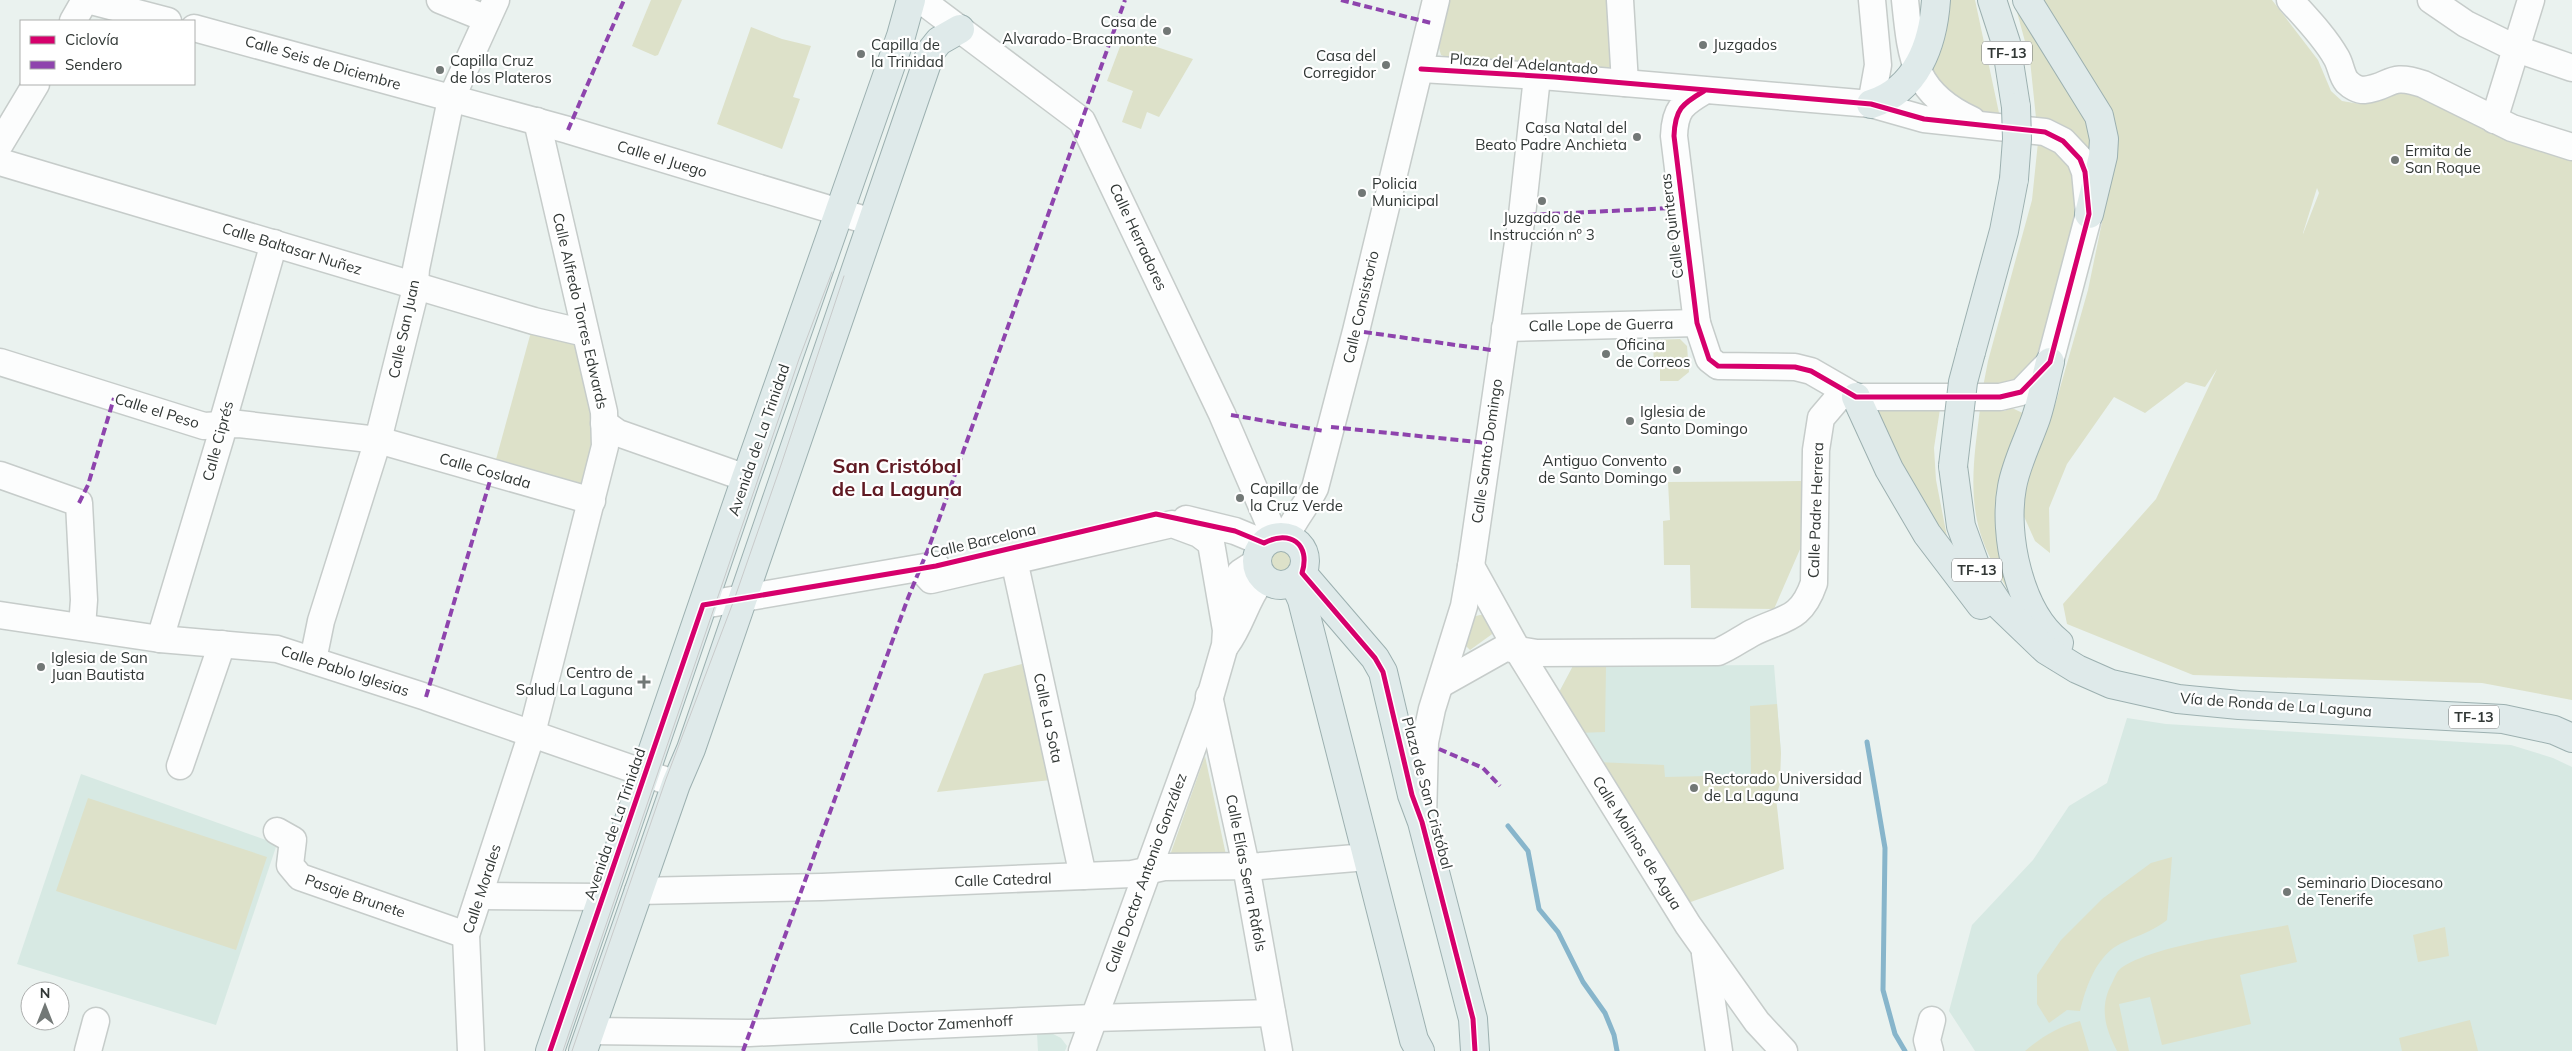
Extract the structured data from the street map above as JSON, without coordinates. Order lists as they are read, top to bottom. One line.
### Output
{"streets":{"main road":["TF-13","Avenida de La Trinidad","Vía de Ronda de La Laguna","Plaza de San Cristóbal"],"street":["Calle Seis de Diciembre","Plaza del Adelantado","Calle el Juego","Calle Quinteras","Calle Herradores","Calle Baltasar Nuñez","Calle Consistorio","Calle Alfredo Torres Edwards","Calle Lope de Guerra","Calle San Juan","Calle el Peso","Calle Ciprés","Calle Santo Domingo","Calle Coslada","Calle Padre Herrera","Calle Barcelona","Calle Pablo Iglesias","Calle La Sota","Calle Molinos de Agua","Calle Doctor Antonio González","Calle Elías Serra Ràfols","Calle Catedral","Calle Morales","Pasaje Brunete","Calle Doctor Zamenhoff"]},"crossings":[["Calle Seis de Diciembre","Calle el Juego"],["Calle Seis de Diciembre","Calle San Juan"],["Plaza del Adelantado","Calle Quinteras"],["Plaza del Adelantado","Calle Consistorio"],["Plaza del Adelantado","Calle Santo Domingo"],["Calle el Juego","Calle Alfredo Torres Edwards"],["Calle el Juego","Calle San Juan"],["Calle el Juego","Avenida de La Trinidad"],["Calle Quinteras","Calle Lope de Guerra"],["Calle Quinteras","Calle Padre Herrera"],["Calle Herradores","Calle Consistorio"],["Calle Herradores","Calle Barcelona"],["Calle Baltasar Nuñez","Calle Alfredo Torres Edwards"],["Calle Baltasar Nuñez","Calle San Juan"],["Calle Baltasar Nuñez","Calle Ciprés"],["Calle Consistorio","Calle Barcelona"],["Calle Consistorio","Calle Doctor Antonio González"],["Calle Alfredo Torres Edwards","Calle Coslada"],["Calle Alfredo Torres Edwards","Calle Pablo Iglesias"],["Calle Alfredo Torres Edwards","Calle Morales"],["Calle Lope de Guerra","Calle Santo Domingo"],["Calle San Juan","Calle el Peso"],["Calle San Juan","Calle Coslada"],["Calle San Juan","Calle Pablo Iglesias"],["Calle el Peso","Calle Ciprés"],["Calle el Peso","Calle Coslada"],["Avenida de La Trinidad","Calle Barcelona"],["Avenida de La Trinidad","Calle Pablo Iglesias"],["Calle Ciprés","Calle Pablo Iglesias"],["Calle Santo Domingo","Plaza de San Cristóbal"],["Calle Santo Domingo","Calle Molinos de Agua"],["Calle Padre Herrera","Calle Molinos de Agua"],["Calle Barcelona","Calle La Sota"],["Calle Pablo Iglesias","Calle Morales"],["Calle La Sota","Calle Catedral"],["Calle Doctor Antonio González","Calle Elías Serra Ràfols"],["Calle Doctor Antonio González","Calle Catedral"],["Calle Doctor Antonio González","Calle Doctor Zamenhoff"],["Calle Elías Serra Ràfols","Calle Catedral"],["Calle Elías Serra Ràfols","Calle Doctor Zamenhoff"],["Calle Morales","Pasaje Brunete"]],"districts":["San Cristóbal de La Laguna"],"places":{"other":["Casa de Alvarado-Bracamonte","Juzgados","Capilla de la Trinidad","Casa del Corregidor","Capilla Cruz de los Plateros","Casa Natal del Beato Padre Anchieta","Ermita de San Roque","Policia Municipal","Juzgado de Instrucción nº 3","Oficina de Correos","Iglesia de Santo Domingo","Antiguo Convento de Santo Domingo","Capilla de la Cruz Verde","Iglesia de San Juan Bautista","Rectorado Universidad de La Laguna","Seminario Diocesano de Tenerife"],"health":["Centro de Salud La Laguna"]},"legend":["Ciclovía","Sendero"],"north":"top"}
